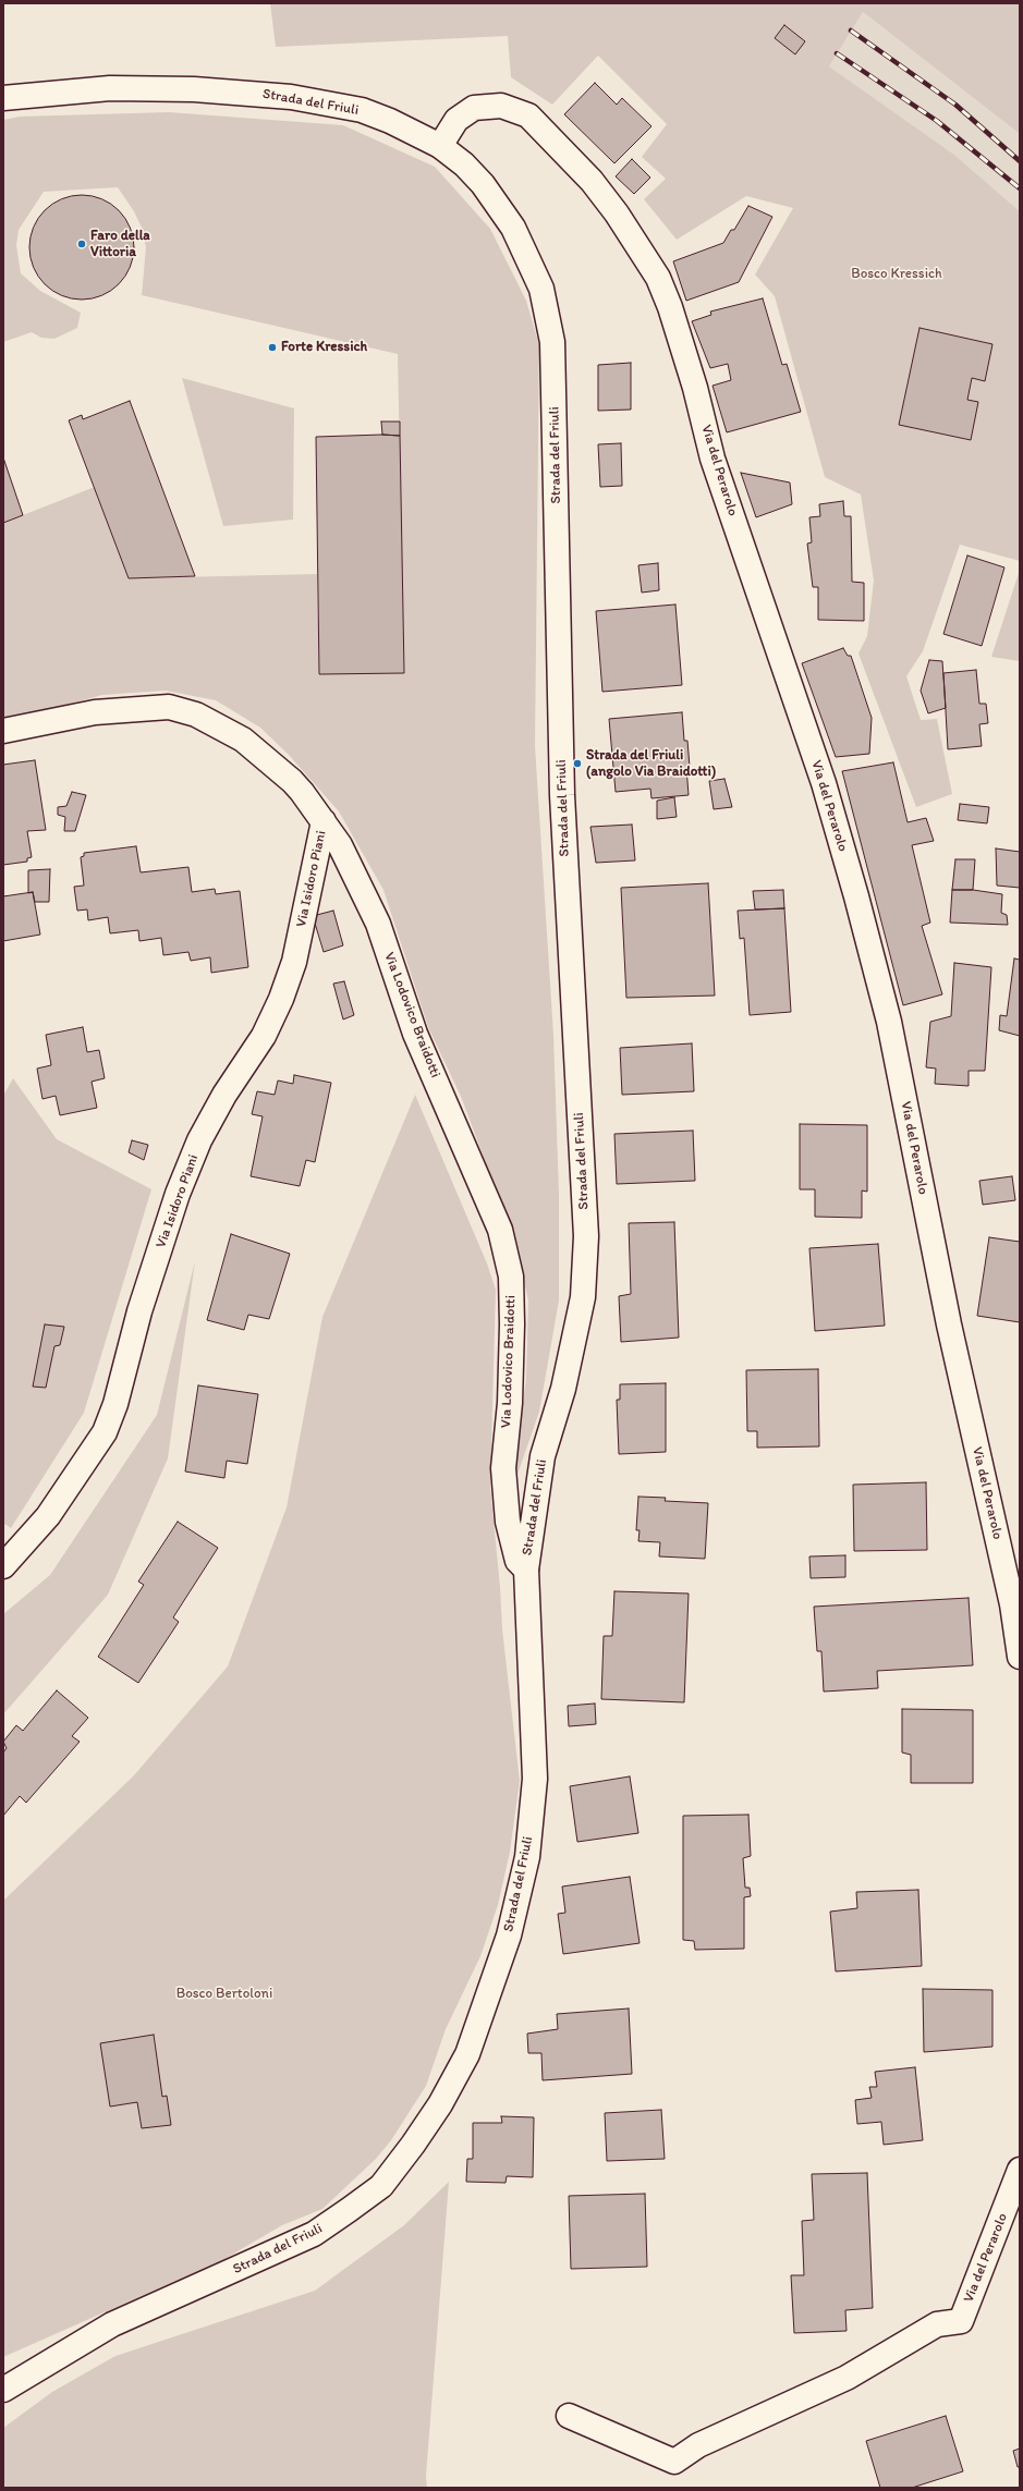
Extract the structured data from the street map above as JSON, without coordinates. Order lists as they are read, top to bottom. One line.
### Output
{"streets":{"street":["Strada del Friuli","Via del Perarolo","Via Isidoro Piani","Via Lodovico Braidotti"]},"crossings":[["Strada del Friuli","Via del Perarolo"],["Strada del Friuli","Via Lodovico Braidotti"],["Via Isidoro Piani","Via Lodovico Braidotti"]],"parks":["Bosco Kressich","Bosco Bertoloni"],"places":["Faro della Vittoria","Forte Kressich","Strada del Friuli (angolo Via Braidotti)"]}
